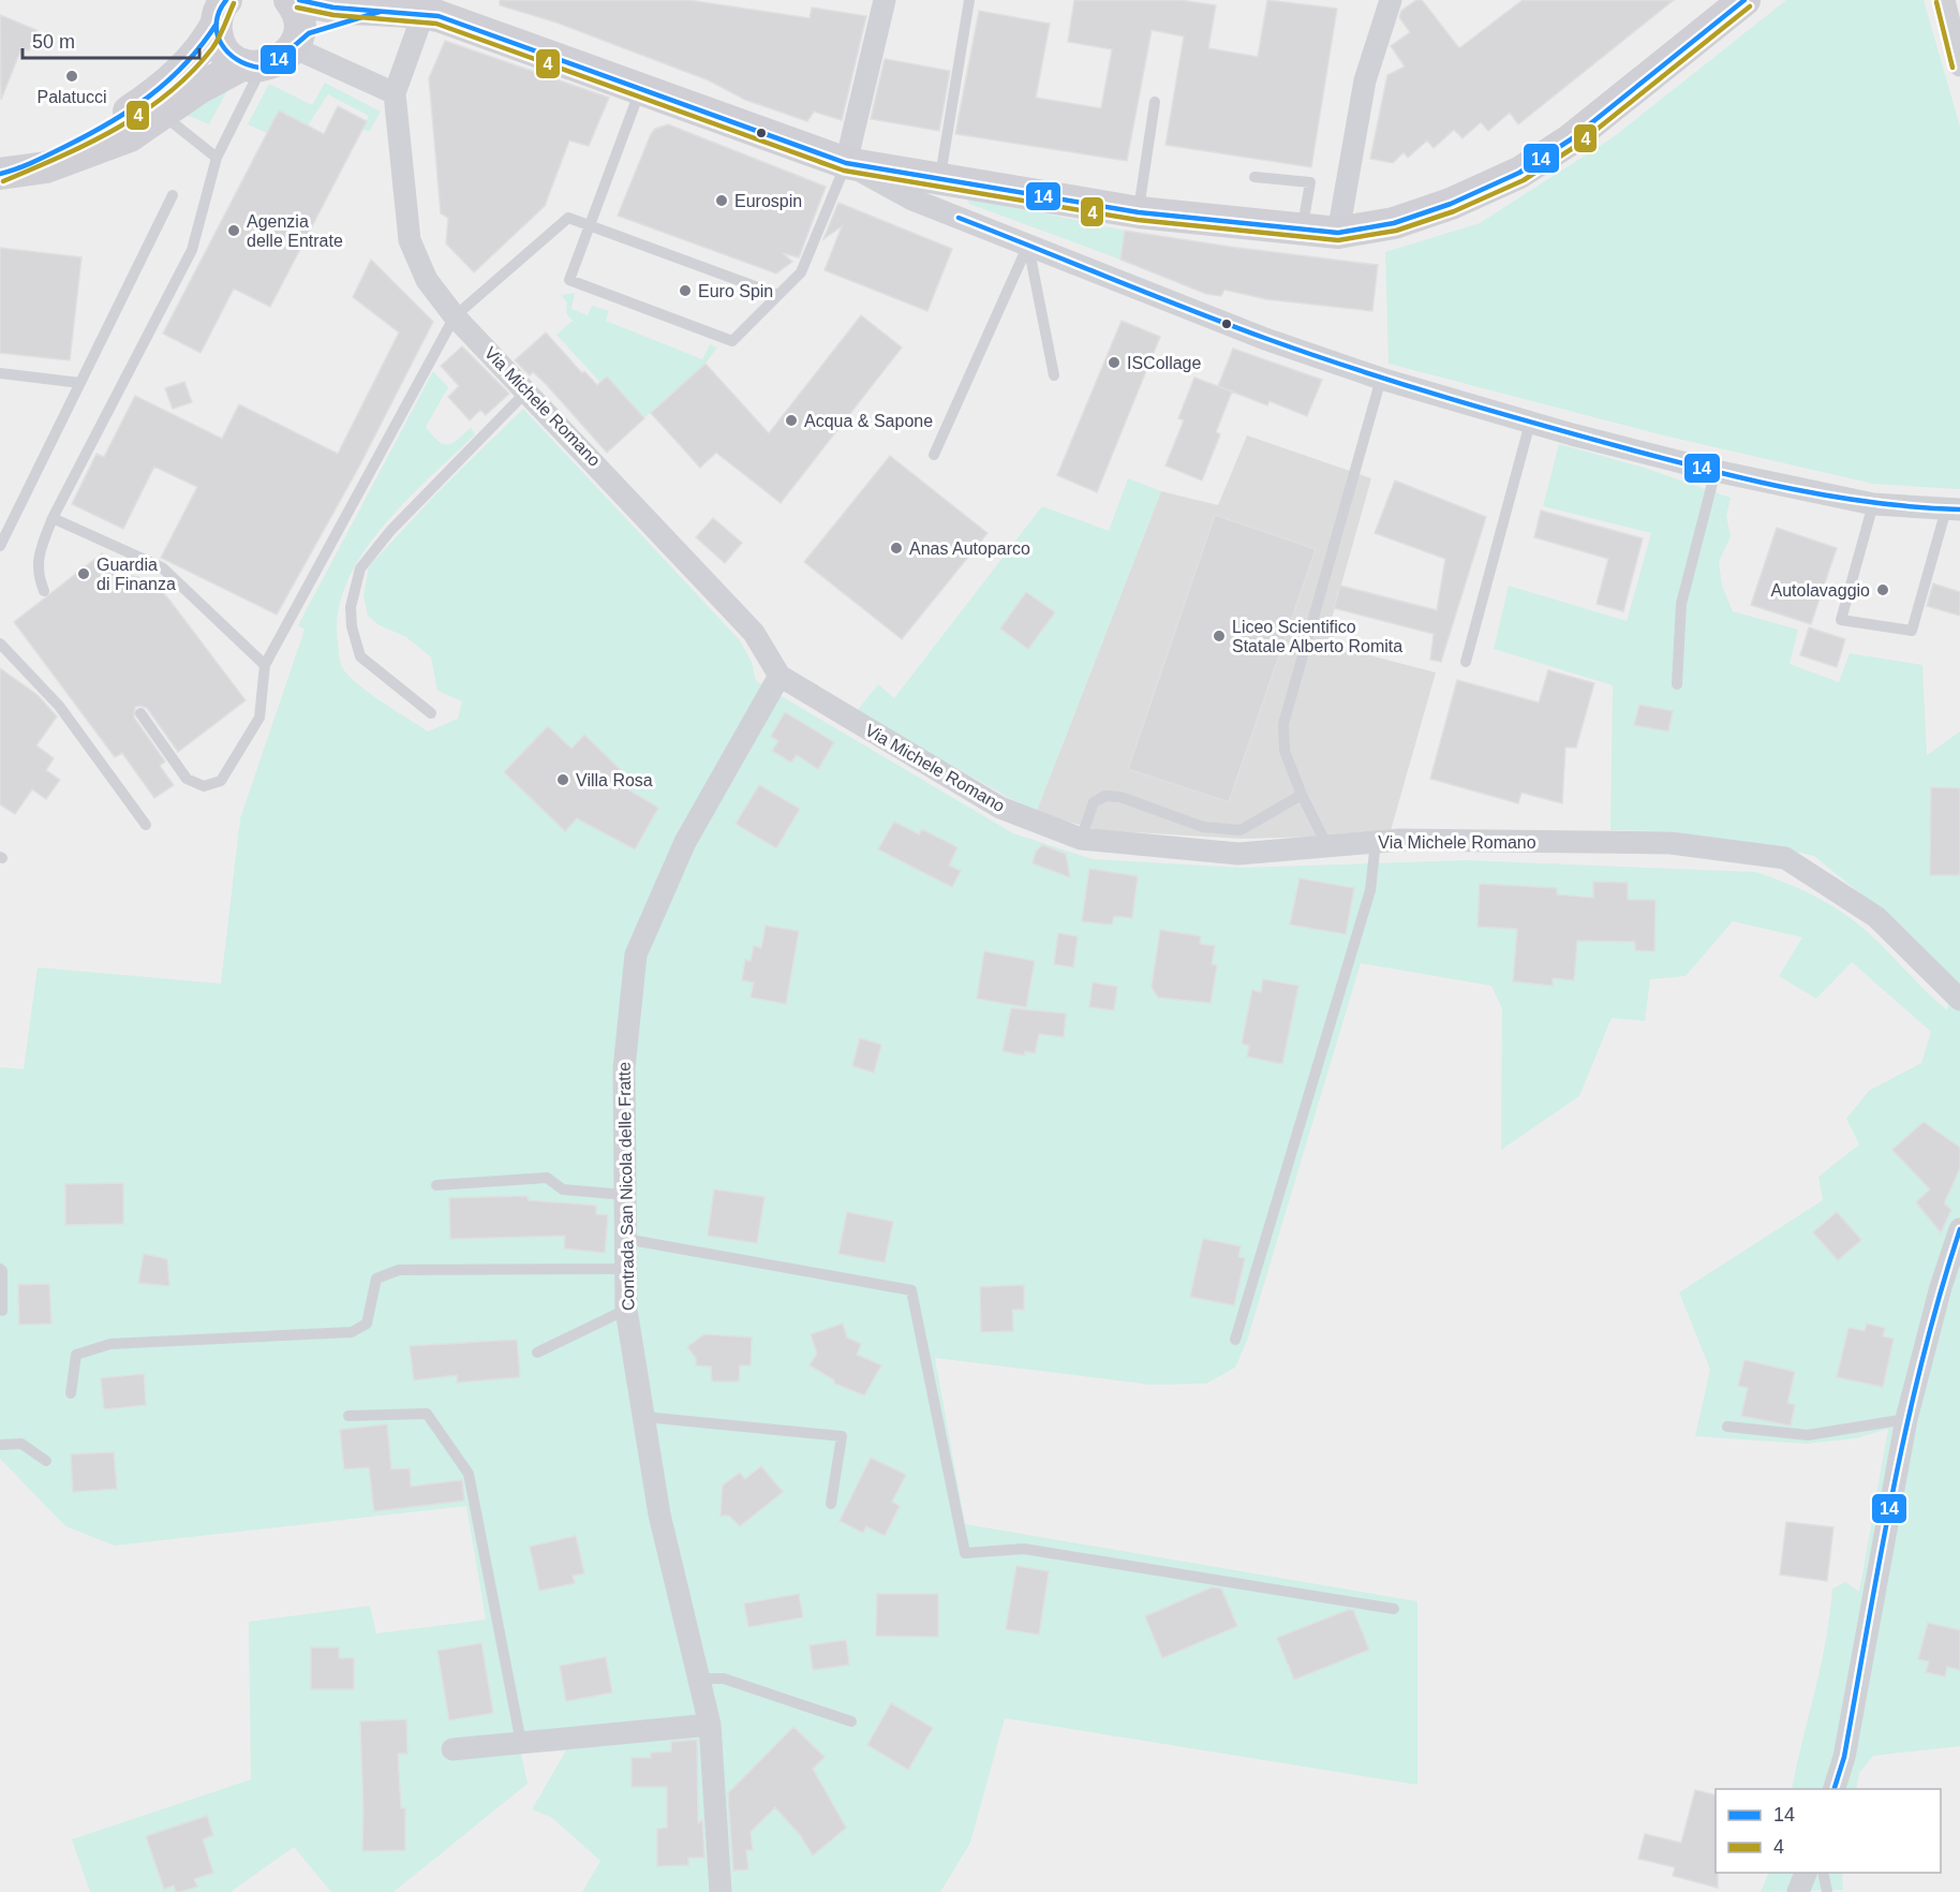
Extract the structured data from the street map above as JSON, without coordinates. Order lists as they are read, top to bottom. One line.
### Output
{"streets":{"street":["Via Michele Romano","Contrada San Nicola delle Fratte"]},"crossings":[["Via Michele Romano","Contrada San Nicola delle Fratte"]],"places":["Palatucci","Eurospin","Agenzia delle Entrate","Euro Spin","ISCollage","Acqua & Sapone","Anas Autoparco","Guardia di Finanza","Autolavaggio","Liceo Scientifico Statale Alberto Romita","Villa Rosa"],"lines":["transit line 14","transit line 4"],"legend":["14","4"],"scale_bar":"50 m"}
